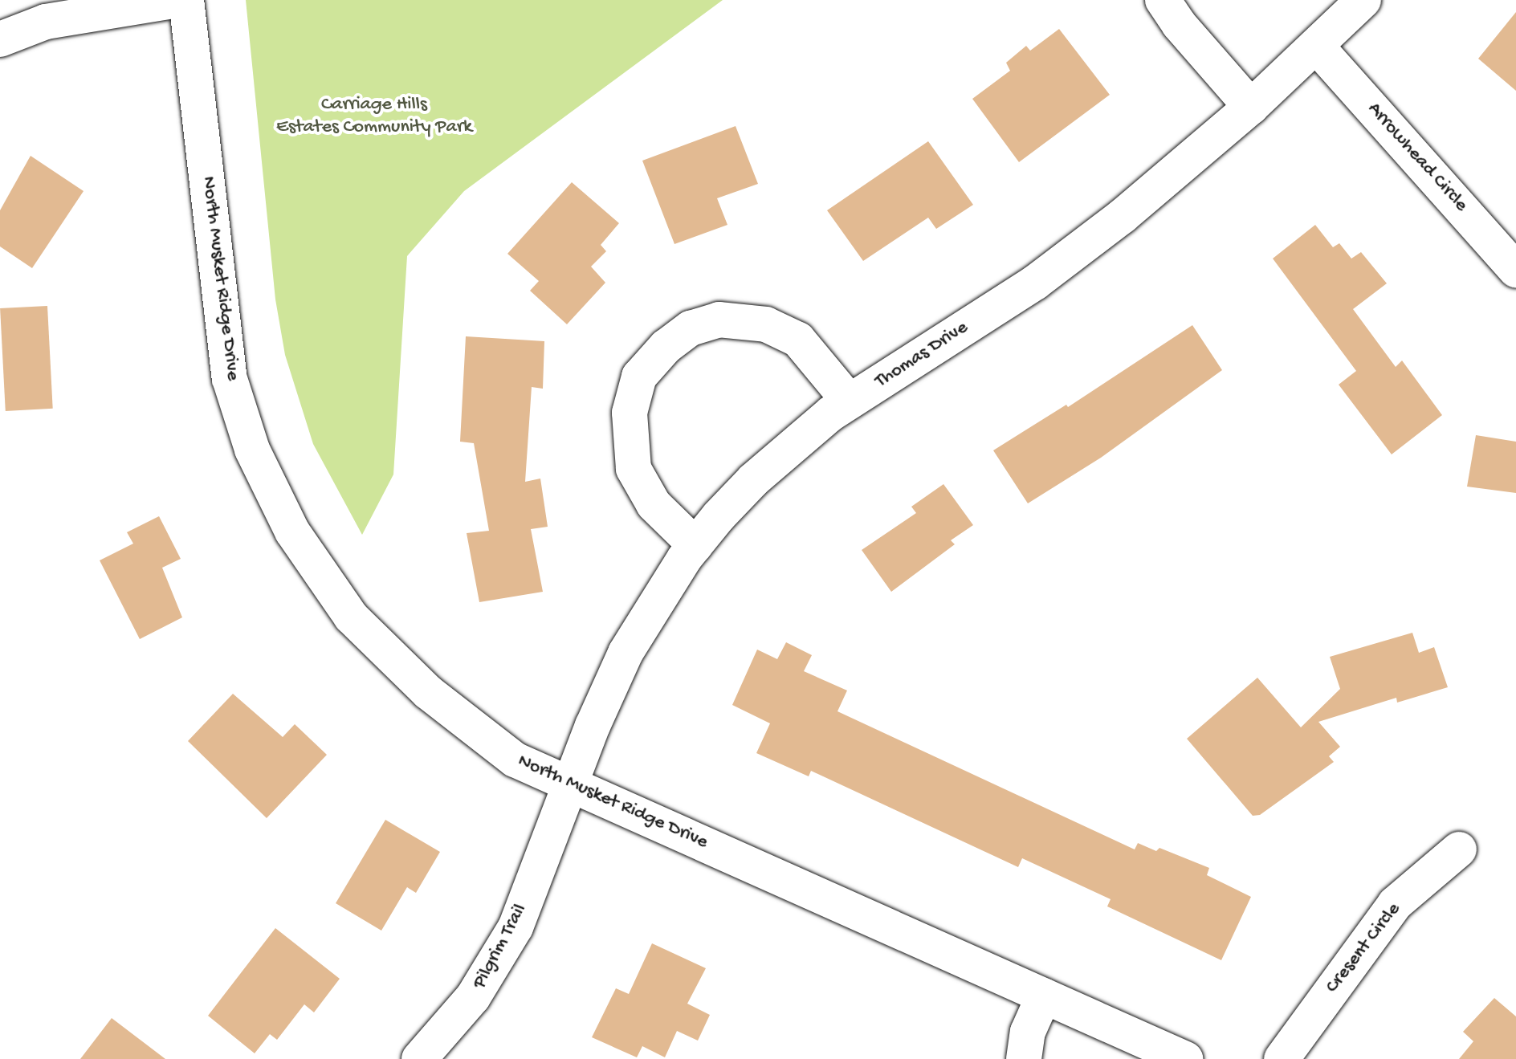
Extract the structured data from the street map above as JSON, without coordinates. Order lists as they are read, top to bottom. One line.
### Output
{"streets":{"street":["Arrowhead Circle","North Musket Ridge Drive","Thomas Drive","Pilgrim Trail","Cresent Circle"]},"crossings":[["Arrowhead Circle","Thomas Drive"],["North Musket Ridge Drive","Thomas Drive"],["North Musket Ridge Drive","Pilgrim Trail"],["Thomas Drive","Pilgrim Trail"]],"parks":["Carriage Hills Estates Community Park"]}
